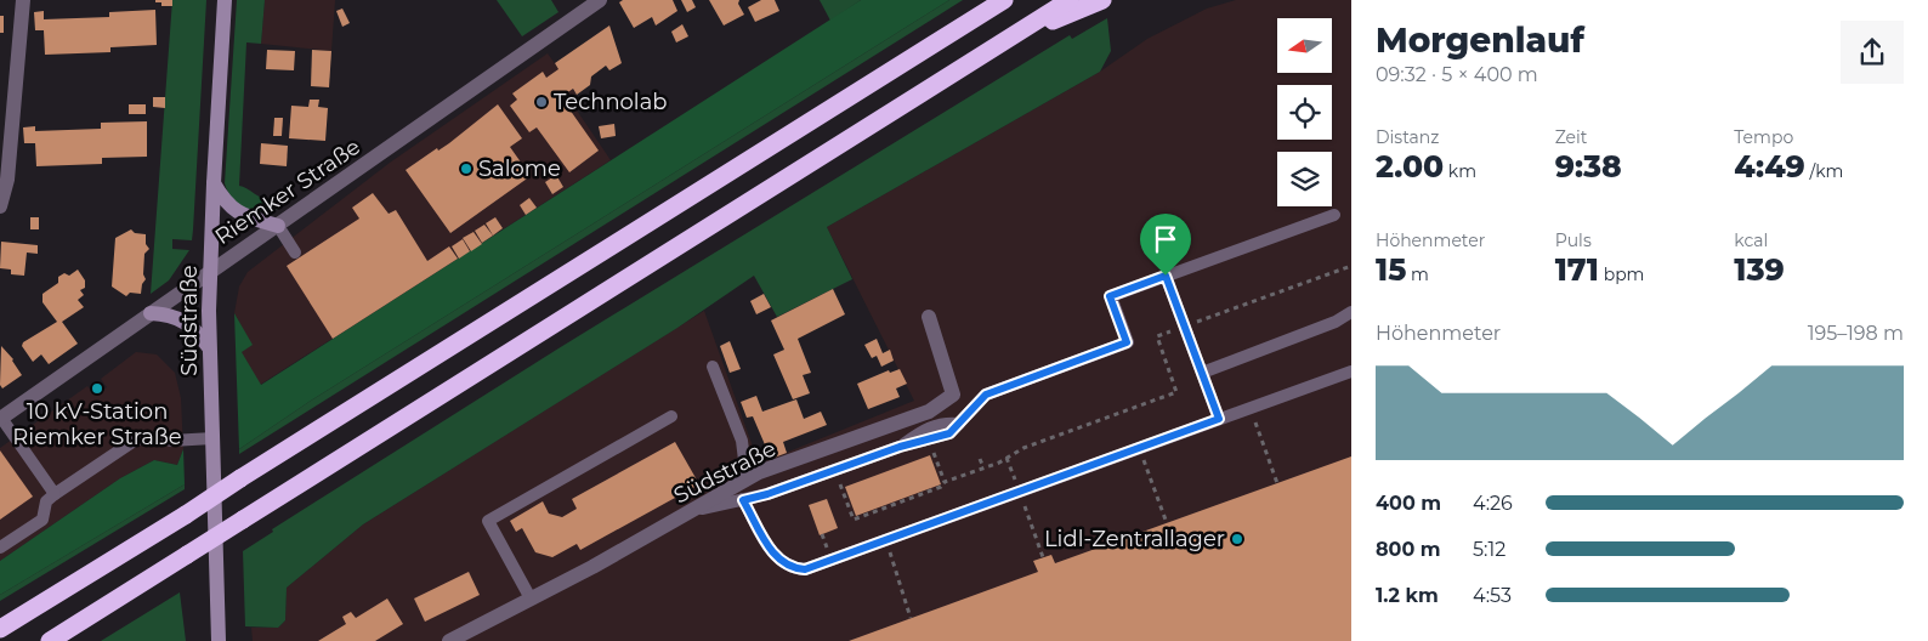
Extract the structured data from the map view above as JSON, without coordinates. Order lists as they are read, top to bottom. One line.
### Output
{"streets":{"street":["Riemker Straße","Südstraße"]},"crossings":[["Riemker Straße","Südstraße"]],"places":["Technolab","Salome","10 kV-Station Riemker Straße","Lidl-Zentrallager"],"north":"left","page":{"heading":["Morgenlauf","09:32 · 5 × 400 m"],"stats":[["Distanz","2.00 km"],["Zeit","9:38"],["Tempo","4:49 /km"],["Höhenmeter","15 m"],["Puls","171 bpm"],["kcal","139"]],"chart":["Höhenmeter","195–198 m"],"list":[{"name":"400 m","note":"4:26"},{"name":"800 m","note":"5:12"},{"name":"1.2 km","note":"4:53"}]}}
